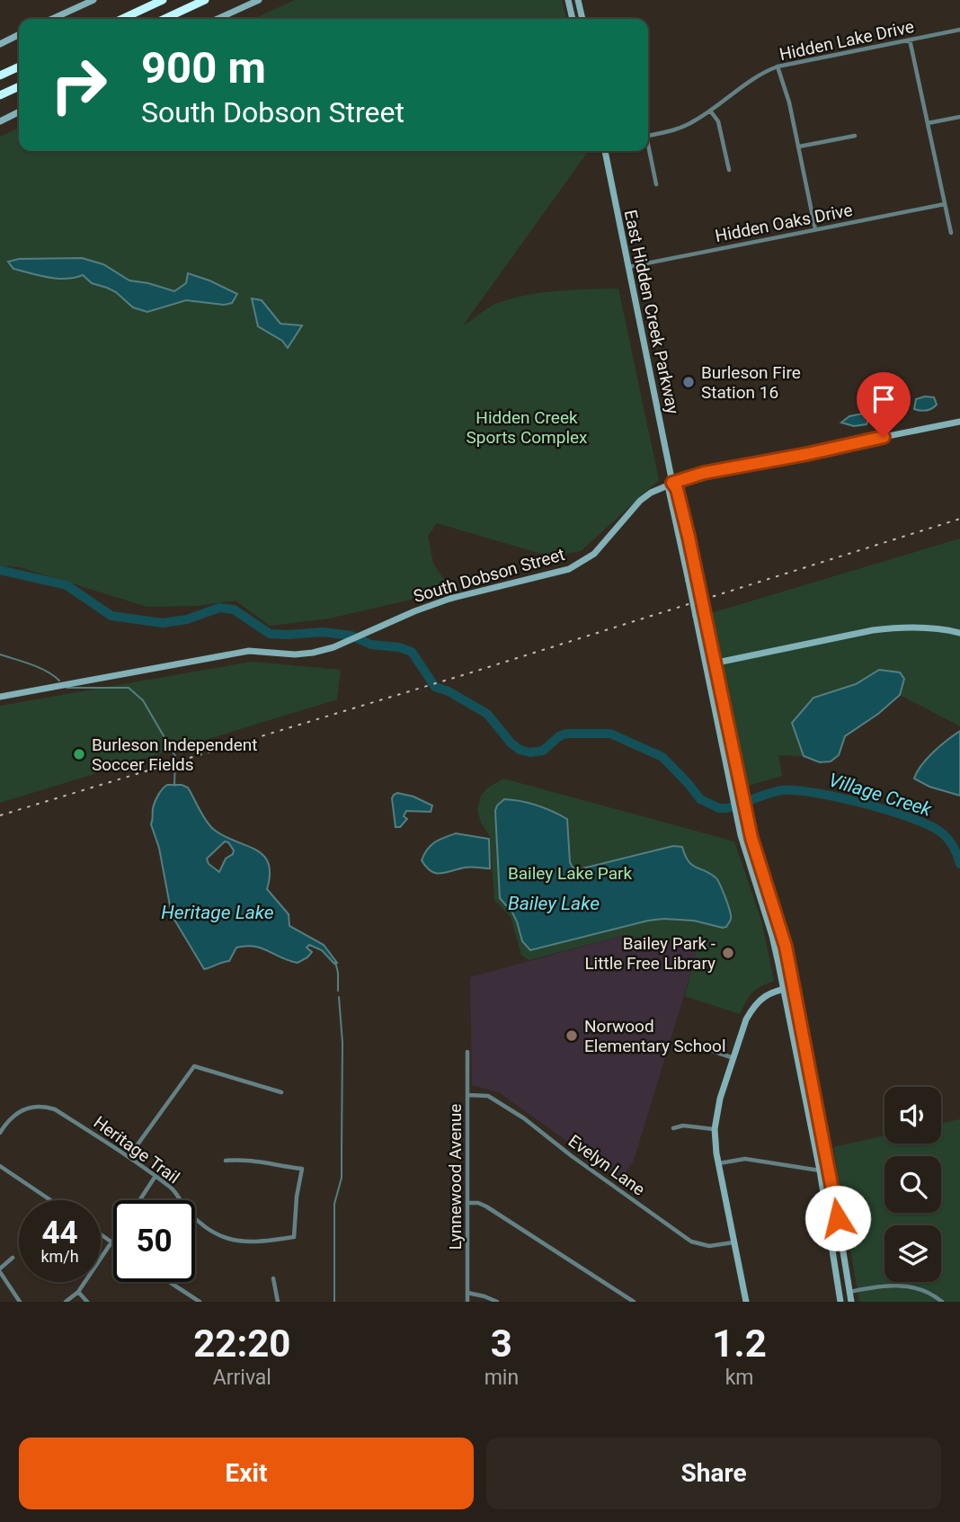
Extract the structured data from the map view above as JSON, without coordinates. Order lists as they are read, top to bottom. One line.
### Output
{"streets":{"main road":["East Hidden Creek Parkway","South Dobson Street"],"street":["Hidden Lake Drive","Hidden Oaks Drive","Heritage Trail","Evelyn Lane","Lynnewood Avenue"]},"crossings":[["Hidden Oaks Drive","East Hidden Creek Parkway"],["East Hidden Creek Parkway","South Dobson Street"],["Evelyn Lane","Lynnewood Avenue"]],"water":["Village Creek","Bailey Lake","Heritage Lake"],"parks":["Hidden Creek Sports Complex","Bailey Lake Park"],"places":["Burleson Fire Station 16","Burleson Independent Soccer Fields","Bailey Park - Little Free Library","Norwood Elementary School"],"page":{"turn":["900 m","South Dobson Street"],"speed":"44 km/h","limit":"50","eta":["22:20","Arrival","3","min","1.2","km"],"buttons":["Exit","Share"]}}
